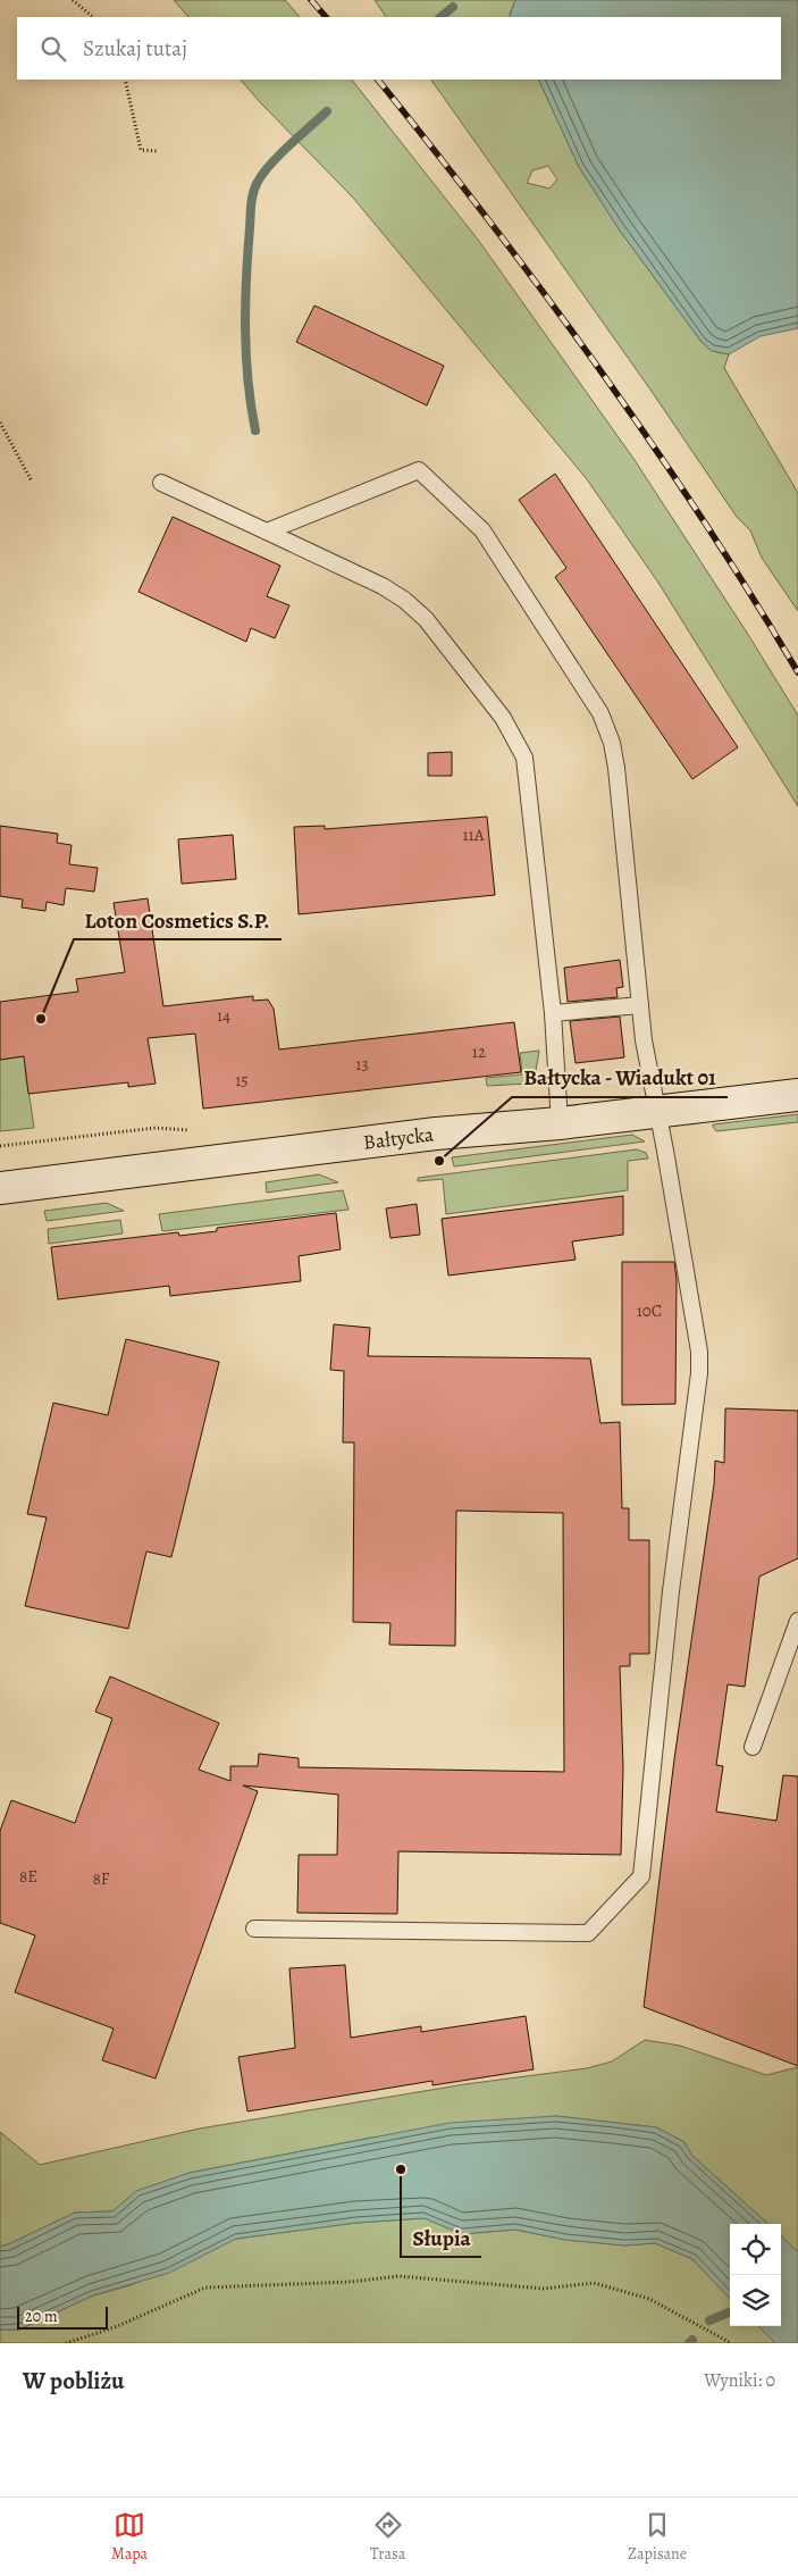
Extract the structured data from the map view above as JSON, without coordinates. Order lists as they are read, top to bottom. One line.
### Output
{"streets":{"main road":["Bałtycka"]},"places":["Loton Cosmetics S.P.","Bałtycka - Wiadukt 01","Słupia"],"house_numbers":["11A","14","12","13","15","10C","8E","8F"],"scale_bar":"20 m","page":{"search":"Szukaj tutaj","scale":"20 m","heading":["W pobliżu","Wyniki: 0"],"nav":["Mapa","Trasa","Zapisane"]}}
